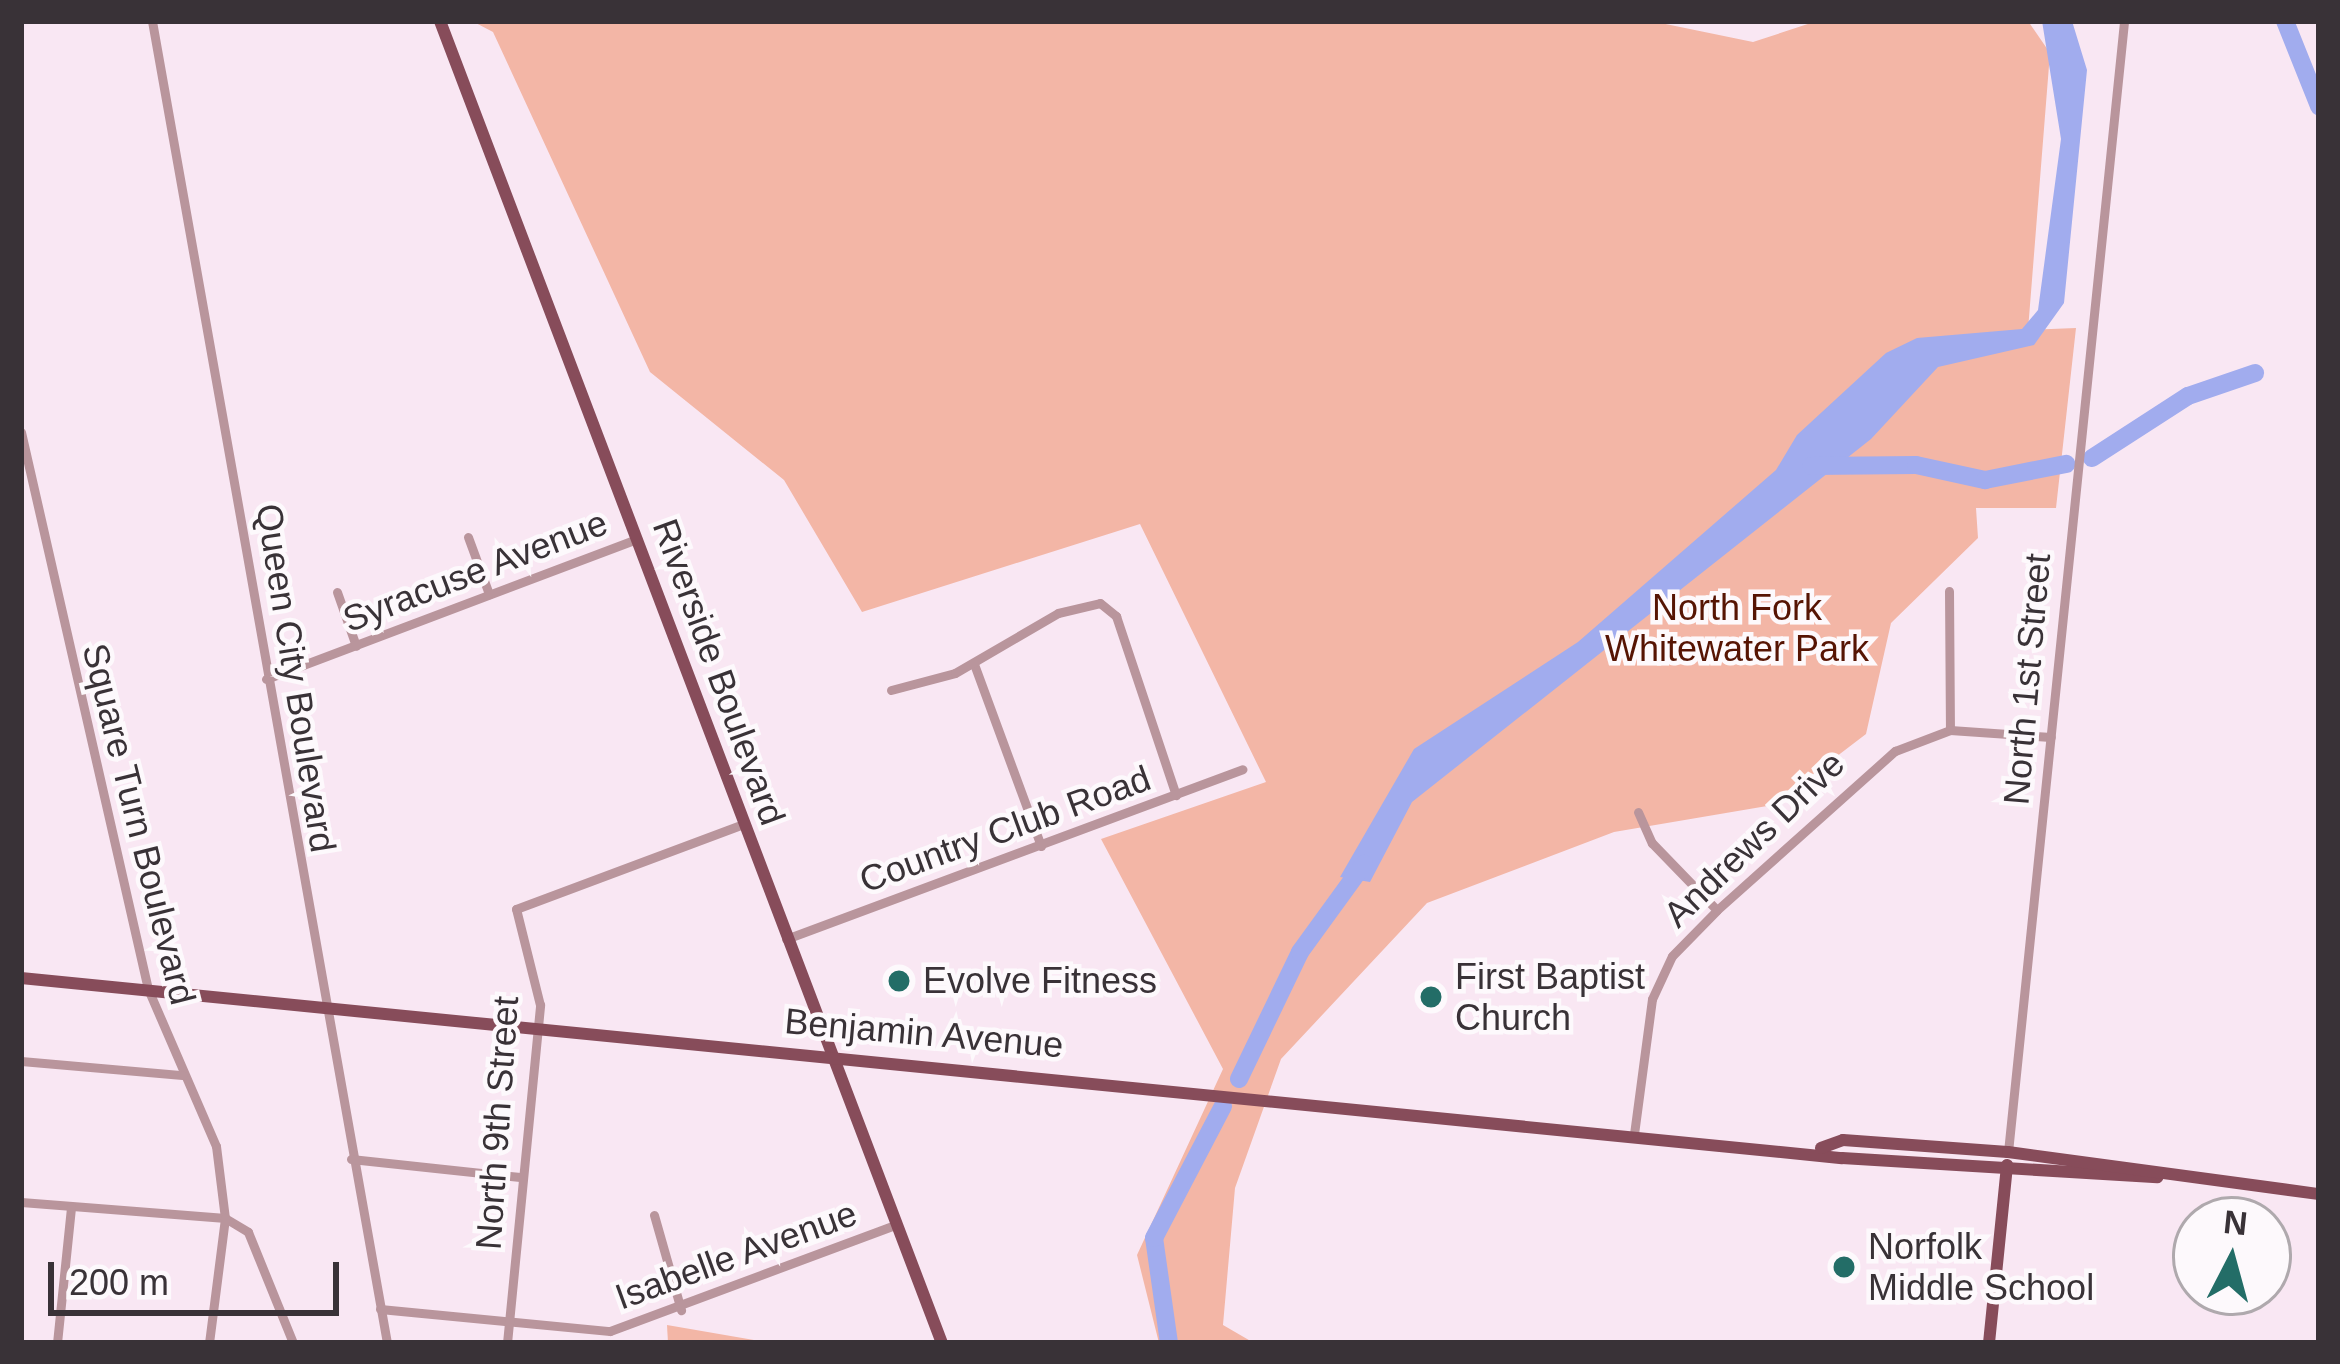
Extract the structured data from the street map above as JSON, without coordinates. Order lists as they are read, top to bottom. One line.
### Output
{"streets":{"main road":["Riverside Boulevard","North 1st Street","Benjamin Avenue"],"street":["Syracuse Avenue","Queen City Boulevard","Square Turn Boulevard","Country Club Road","Andrews Drive","North 9th Street","Isabelle Avenue"]},"crossings":[["Syracuse Avenue","Riverside Boulevard"],["Syracuse Avenue","Queen City Boulevard"],["Riverside Boulevard","Country Club Road"],["Riverside Boulevard","Benjamin Avenue"],["Riverside Boulevard","North 9th Street"],["Riverside Boulevard","Isabelle Avenue"],["Queen City Boulevard","Benjamin Avenue"],["Queen City Boulevard","Isabelle Avenue"],["North 1st Street","Andrews Drive"],["North 1st Street","Benjamin Avenue"],["Square Turn Boulevard","Benjamin Avenue"],["Andrews Drive","Benjamin Avenue"],["Benjamin Avenue","North 9th Street"],["North 9th Street","Isabelle Avenue"]],"parks":["North Fork Whitewater Park"],"places":["Evolve Fitness","First Baptist Church","Norfolk Middle School"],"scale_bar":"200 m","north":"top"}
